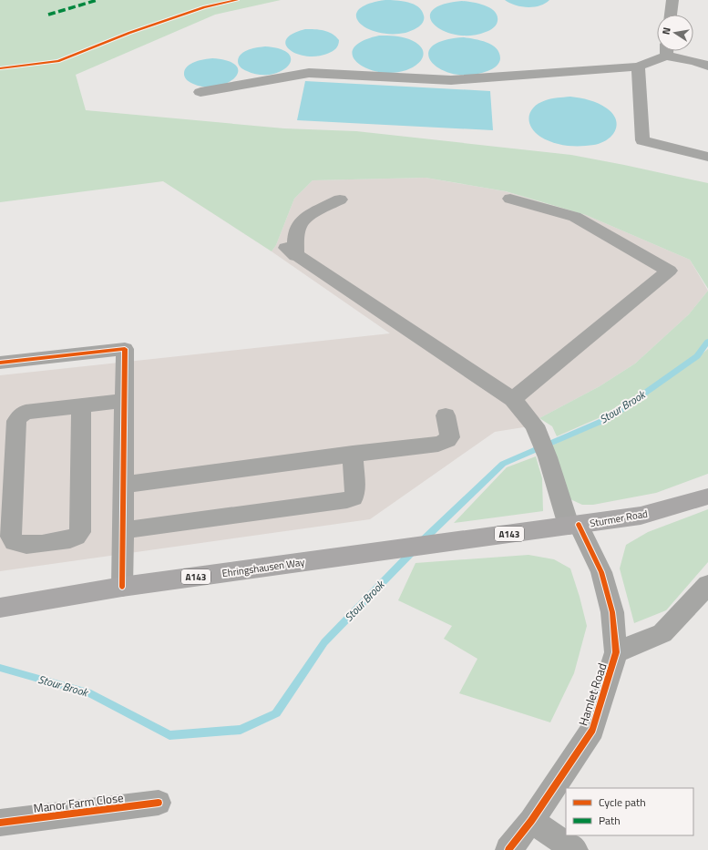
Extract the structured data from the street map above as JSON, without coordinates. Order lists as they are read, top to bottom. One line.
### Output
{"streets":{"main road":["Sturmer Road","A143","Ehringshausen Way"],"street":["Hamlet Road","Manor Farm Close"]},"crossings":[["Sturmer Road","Ehringshausen Way"],["Sturmer Road","Hamlet Road"]],"water":["Stour Brook"],"legend":["Cycle path","Path"],"north":"left"}
